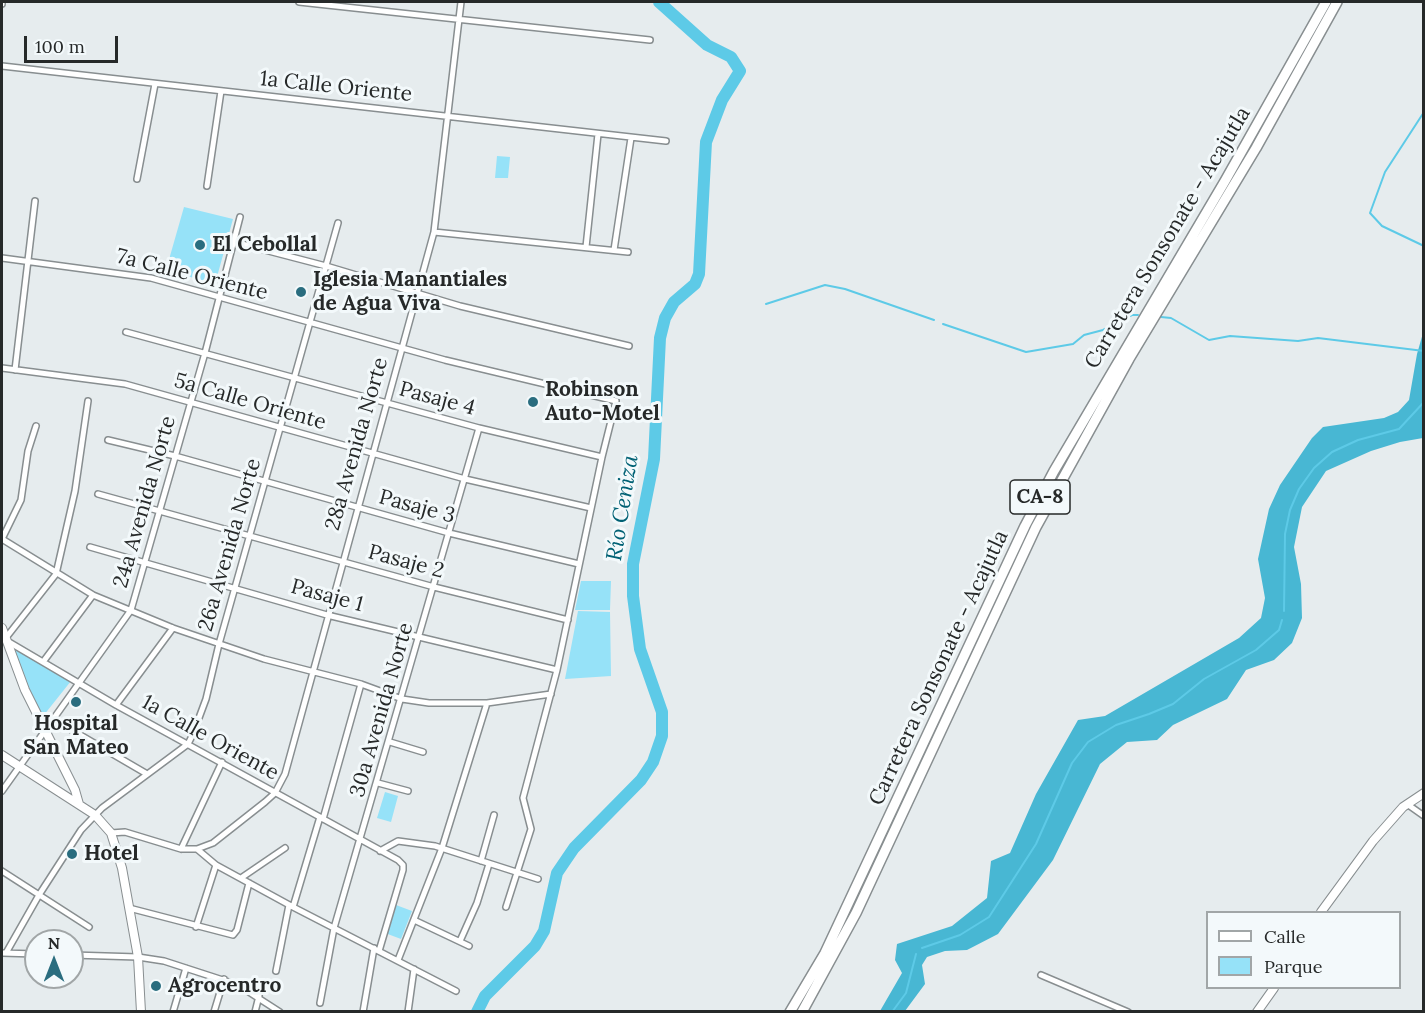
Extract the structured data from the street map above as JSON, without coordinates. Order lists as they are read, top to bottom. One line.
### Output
{"streets":{"highway":["Carretera Sonsonate - Acajutla","CA-8"],"street":["1a Calle Oriente","7a Calle Oriente","Pasaje 4","5a Calle Oriente","28a Avenida Norte","24a Avenida Norte","Pasaje 3","26a Avenida Norte","Pasaje 2","Pasaje 1","30a Avenida Norte"]},"crossings":[["1a Calle Oriente","28a Avenida Norte"],["1a Calle Oriente","24a Avenida Norte"],["1a Calle Oriente","26a Avenida Norte"],["1a Calle Oriente","30a Avenida Norte"],["7a Calle Oriente","Pasaje 4"],["7a Calle Oriente","28a Avenida Norte"],["7a Calle Oriente","24a Avenida Norte"],["7a Calle Oriente","26a Avenida Norte"],["Pasaje 4","28a Avenida Norte"],["Pasaje 4","24a Avenida Norte"],["Pasaje 4","26a Avenida Norte"],["Pasaje 4","30a Avenida Norte"],["5a Calle Oriente","28a Avenida Norte"],["5a Calle Oriente","24a Avenida Norte"],["5a Calle Oriente","26a Avenida Norte"],["5a Calle Oriente","30a Avenida Norte"],["28a Avenida Norte","Pasaje 3"],["28a Avenida Norte","Pasaje 2"],["28a Avenida Norte","Pasaje 1"],["24a Avenida Norte","Pasaje 3"],["24a Avenida Norte","Pasaje 2"],["24a Avenida Norte","Pasaje 1"],["Pasaje 3","26a Avenida Norte"],["Pasaje 3","30a Avenida Norte"],["26a Avenida Norte","Pasaje 2"],["26a Avenida Norte","Pasaje 1"],["Pasaje 2","30a Avenida Norte"],["Pasaje 1","30a Avenida Norte"]],"water":["Río Ceniza"],"places":["El Cebollal","Iglesia Manantiales de Agua Viva","Robinson Auto-Motel","Hospital San Mateo","Hotel","Agrocentro"],"legend":["Calle","Parque"],"scale_bar":"100 m","north":"top"}
